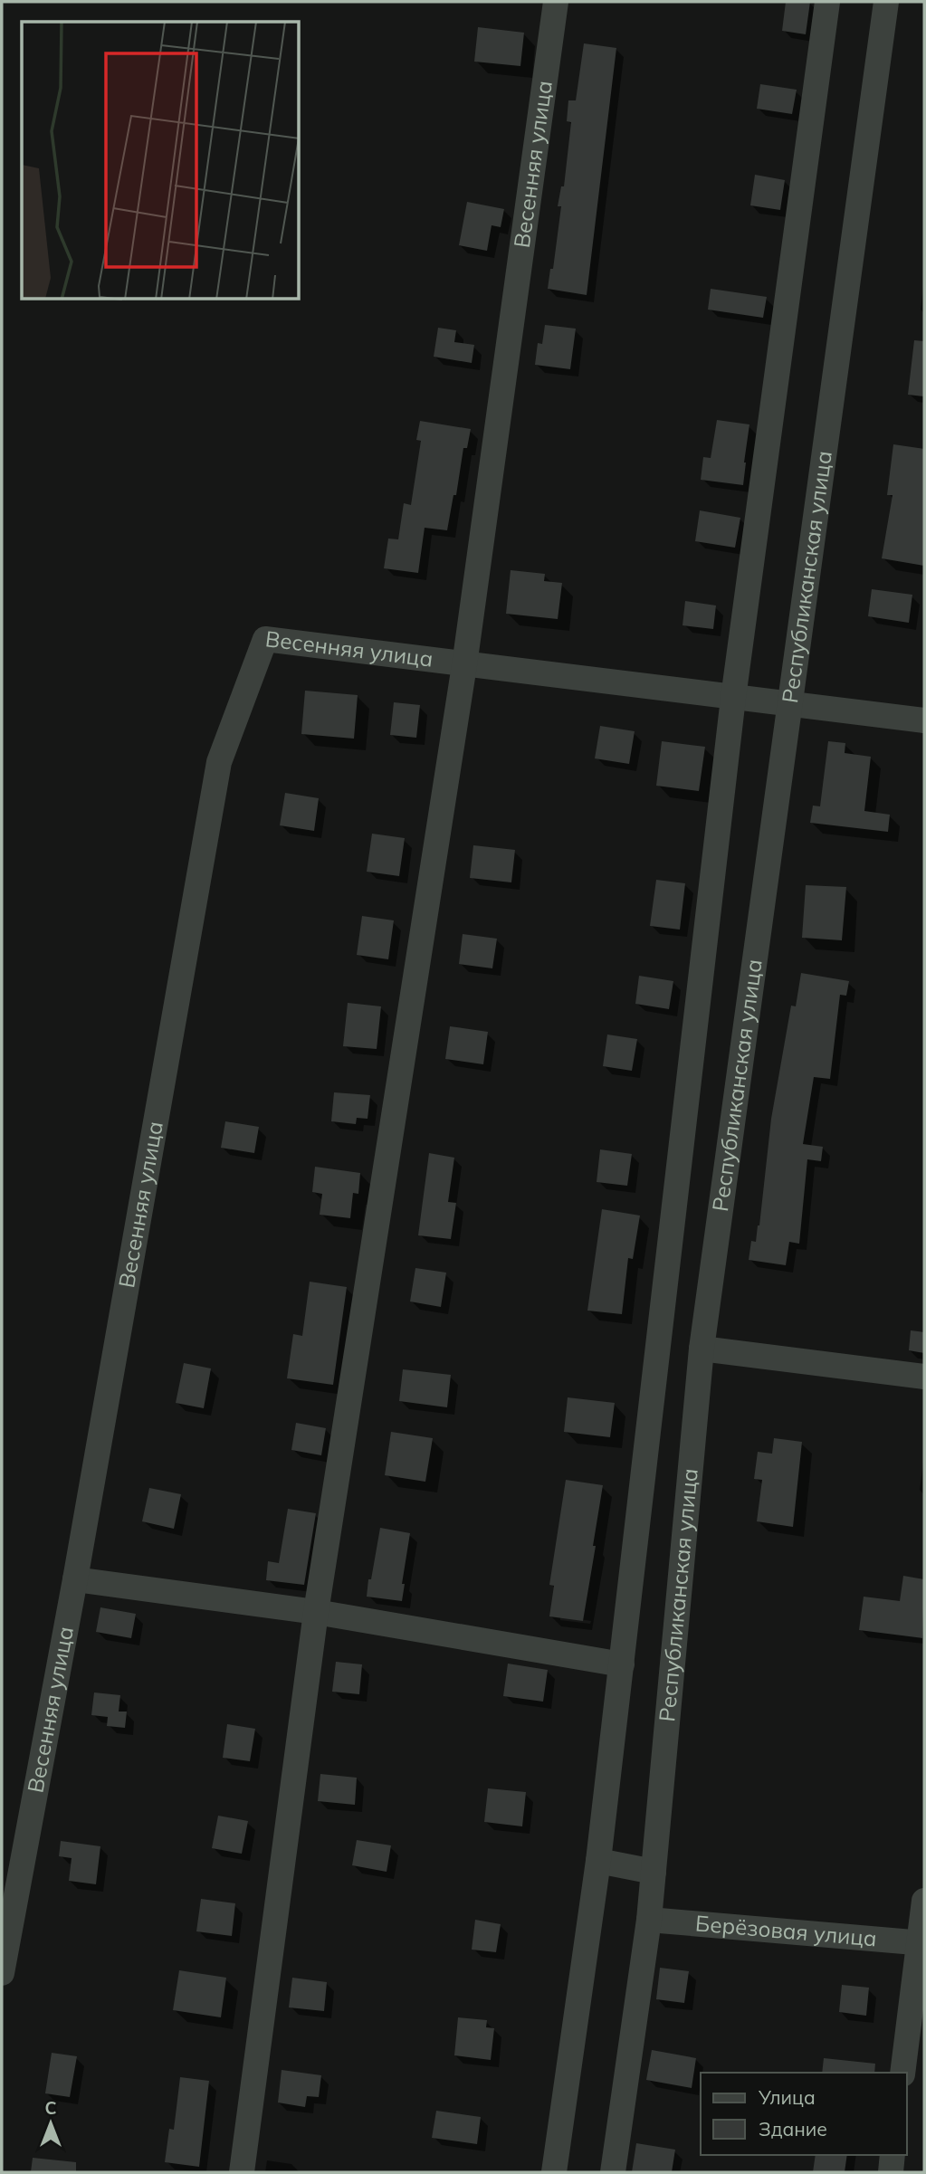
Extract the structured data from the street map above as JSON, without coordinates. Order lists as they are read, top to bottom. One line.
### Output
{"streets":{"street":["Весенняя улица","Республиканская улица","Берёзовая улица"]},"crossings":[["Весенняя улица","Республиканская улица"],["Республиканская улица","Берёзовая улица"]],"legend":["Улица","Здание"],"north":"top"}
